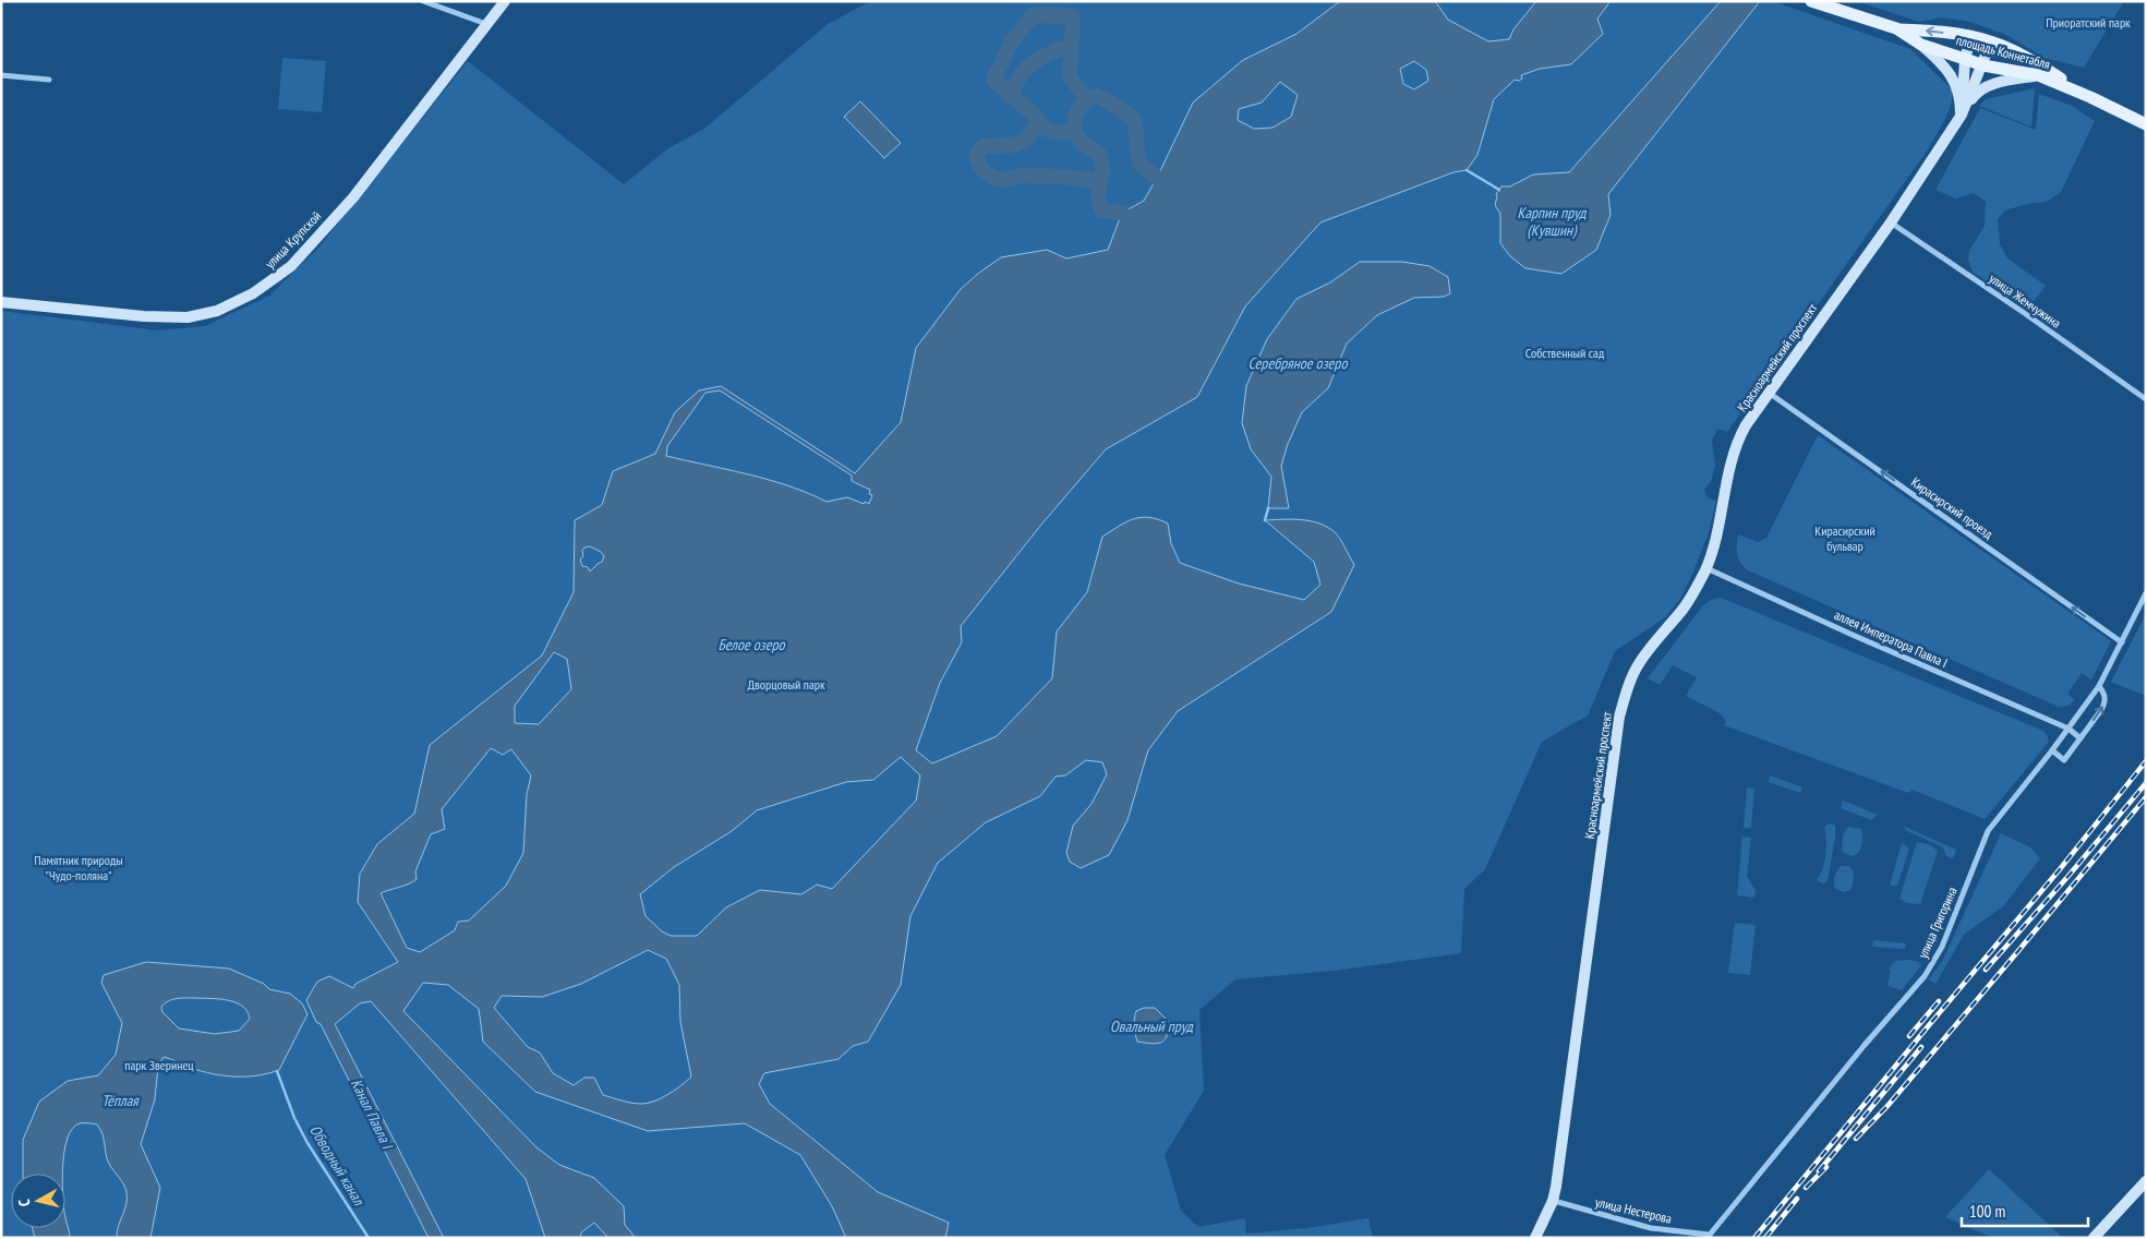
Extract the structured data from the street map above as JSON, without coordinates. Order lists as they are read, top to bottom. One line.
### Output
{"streets":{"main road":["площадь Коннетабля","улица Крупской","Красноармейский проспект"],"street":["улица Жемчужина","Кирасирский проезд","аллея Императора Павла I","улица Григорина","улица Нестерова"]},"crossings":[["площадь Коннетабля","Красноармейский проспект"],["улица Жемчужина","Красноармейский проспект"],["Красноармейский проспект","Кирасирский проезд"],["Красноармейский проспект","аллея Императора Павла I"],["Красноармейский проспект","улица Нестерова"],["Кирасирский проезд","улица Григорина"],["аллея Императора Павла I","улица Григорина"],["улица Григорина","улица Нестерова"]],"one_way":["Кирасирский проезд"],"water":["Карпин пруд (Кувшин)","Серебряное озеро","Белое озеро","Овальный пруд","Тёплая","Канал Павла I","Обводный канал"],"parks":["Приоратский парк","Собственный сад","Кирасирский бульвар","Дворцовый парк","Памятник природы \"Чудо-поляна\"","парк Зверинец"],"scale_bar":"100 m","north":"left"}
